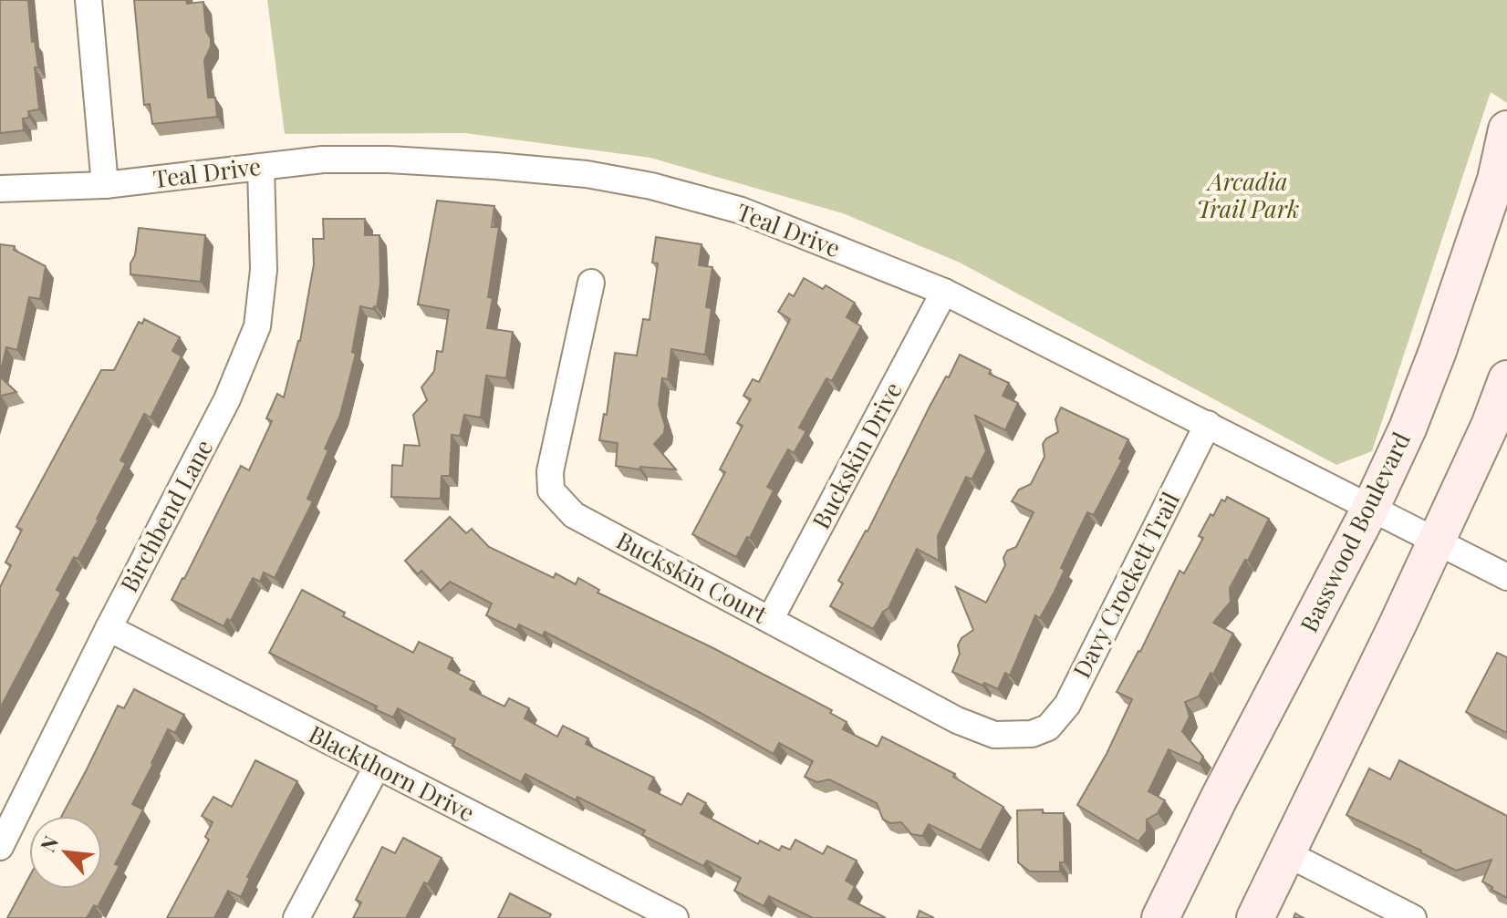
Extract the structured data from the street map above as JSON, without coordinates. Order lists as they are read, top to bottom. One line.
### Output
{"streets":{"main road":["Basswood Boulevard"],"street":["Teal Drive","Buckskin Drive","Birchbend Lane","Buckskin Court","Davy Crockett Trail","Blackthorn Drive"]},"crossings":[["Teal Drive","Buckskin Drive"],["Teal Drive","Birchbend Lane"],["Teal Drive","Basswood Boulevard"],["Teal Drive","Davy Crockett Trail"],["Buckskin Drive","Buckskin Court"],["Birchbend Lane","Blackthorn Drive"],["Buckskin Court","Davy Crockett Trail"]],"parks":["Arcadia Trail Park"],"north":"top left"}
